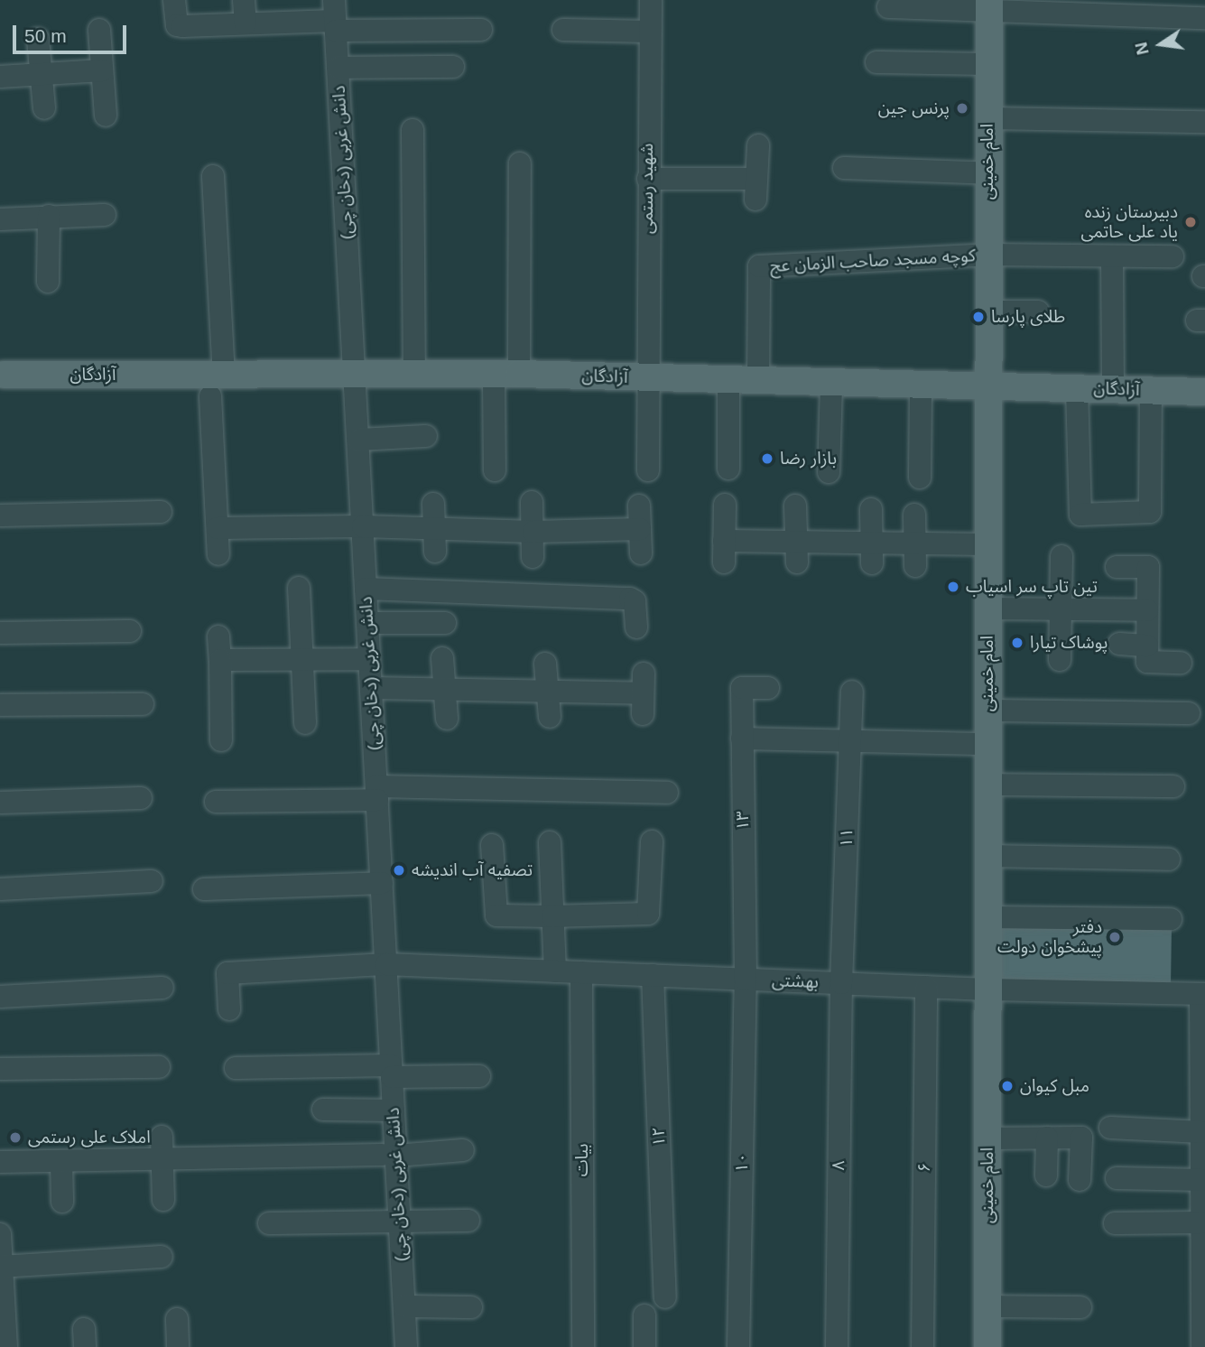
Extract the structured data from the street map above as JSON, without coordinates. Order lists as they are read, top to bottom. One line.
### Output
{"streets":{"main road":["امام خمینی","آزادگان"],"street":["دانش غربی (دخان چی)","شهید رستمی","کوچه مسجد صاحب الزمان عج","۱۳","۱۱","بهشتی","۱۲","بیات","۱۰","۸","۶"]},"crossings":[["امام خمینی","کوچه مسجد صاحب الزمان عج"],["امام خمینی","آزادگان"],["امام خمینی","بهشتی"],["دانش غربی (دخان چی)","آزادگان"],["دانش غربی (دخان چی)","بهشتی"],["شهید رستمی","آزادگان"],["کوچه مسجد صاحب الزمان عج","آزادگان"],["۱۳","بهشتی"],["۱۳","۱۰"],["۱۱","بهشتی"],["۱۱","۸"],["بهشتی","۱۲"],["بهشتی","بیات"],["بهشتی","۱۰"],["بهشتی","۸"],["بهشتی","۶"]],"places":["پرنس جین","دبیرستان زنده یاد علی حاتمی","طلای پارسا","بازار رضا","تین تاپ سر اسیاب","پوشاک تیارا","تصفیه آب اندیشه","دفتر پیشخوان دولت","مبل کیوان","املاک علی رستمی"],"scale_bar":"50 m","north":"left"}
